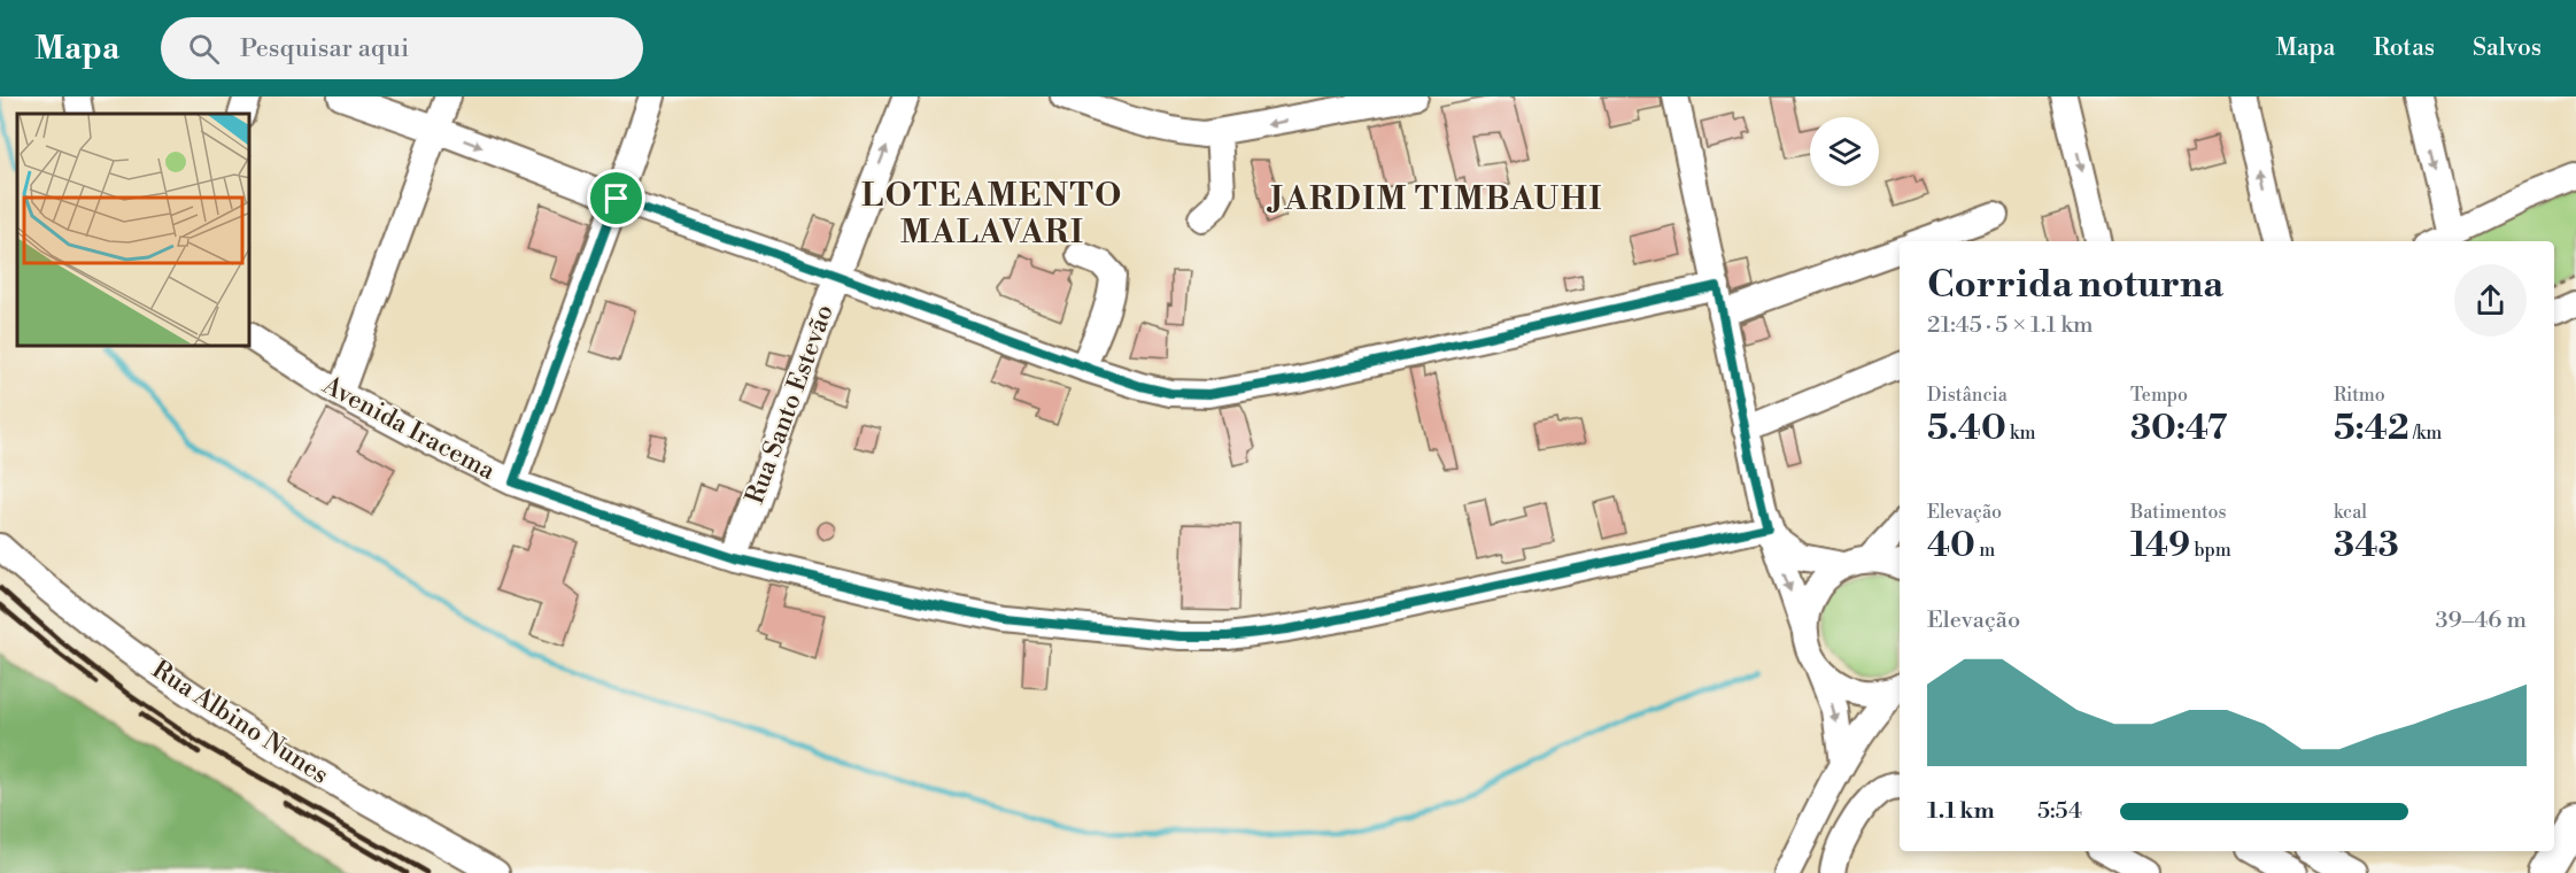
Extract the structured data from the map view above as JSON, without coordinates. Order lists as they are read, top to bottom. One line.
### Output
{"streets":{"street":["Rua Santo Estevão","Avenida Iracema","Rua Albino Nunes"]},"crossings":[["Rua Santo Estevão","Avenida Iracema"]],"one_way":["Rua Santo Estevão"],"districts":["LOTEAMENTO MALAVARI","JARDIM TIMBAUHI"],"page":{"header":"Mapa","search":"Pesquisar aqui","nav":["Mapa","Rotas","Salvos"],"heading":["Corrida noturna","21:45 · 5 × 1.1 km"],"stats":[["Distância","5.40 km"],["Tempo","30:47"],["Ritmo","5:42 /km"],["Elevação","40 m"],["Batimentos","149 bpm"],["kcal","343"]],"chart":["Elevação","39–46 m"],"list":[{"name":"1.1 km","note":"5:54"}]}}
